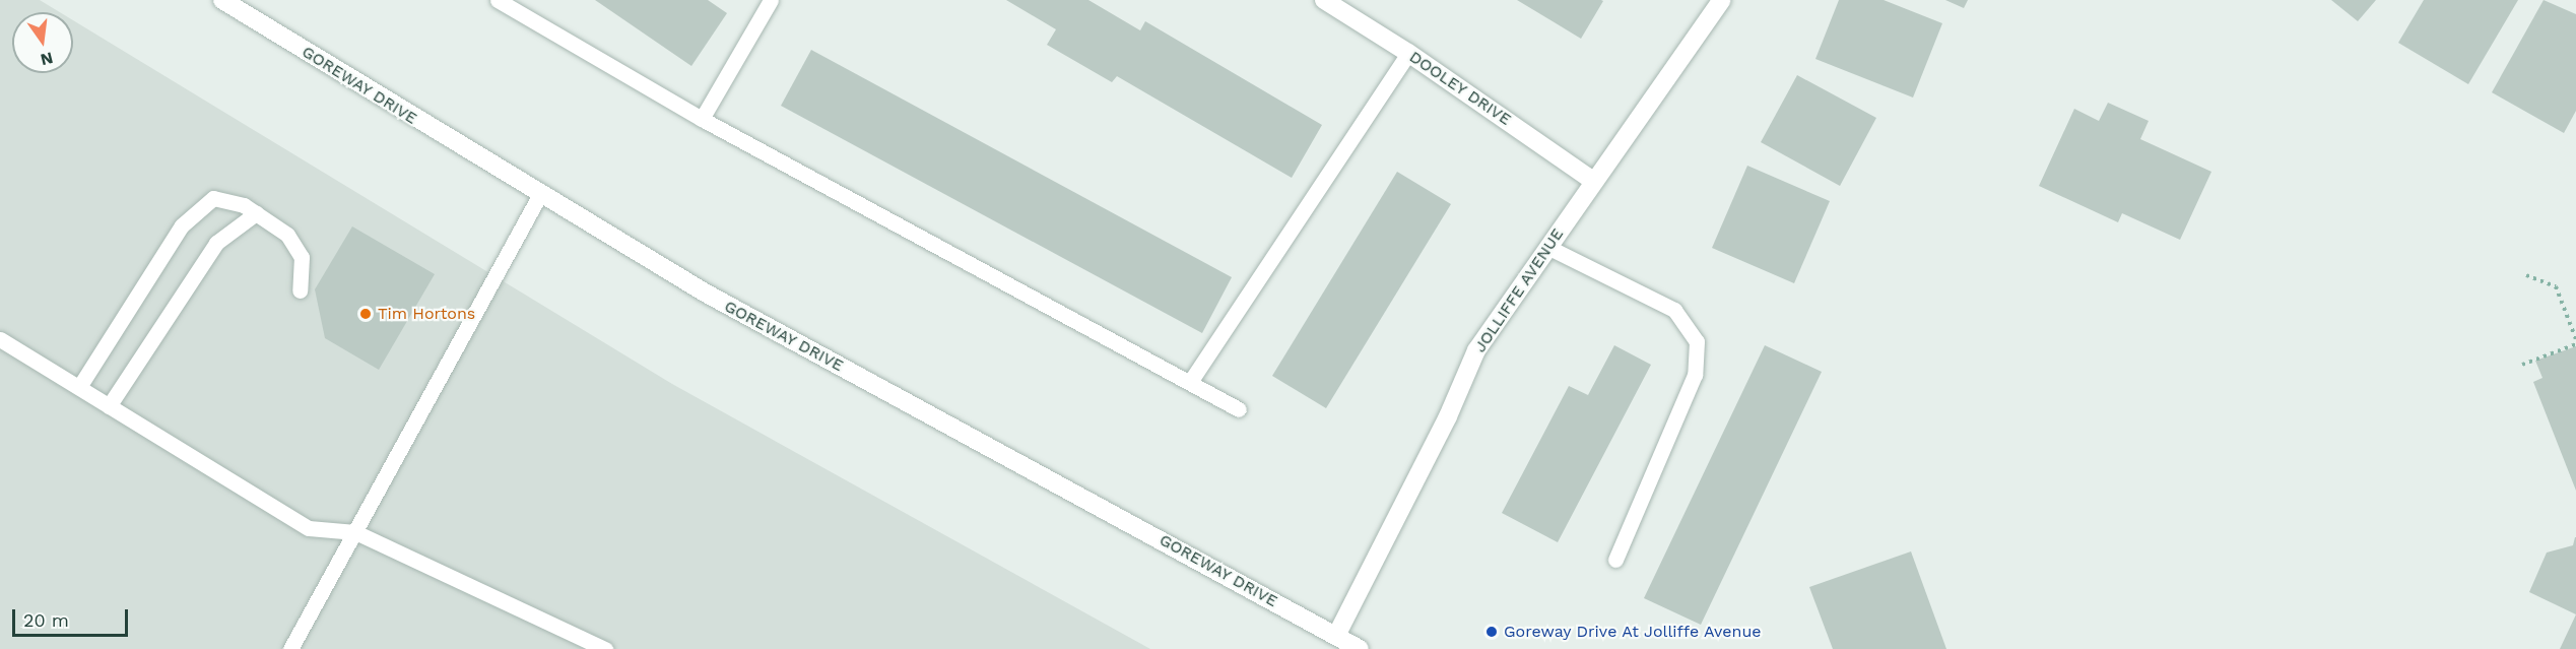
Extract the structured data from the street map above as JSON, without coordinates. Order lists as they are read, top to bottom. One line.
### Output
{"streets":{"main road":["GOREWAY DRIVE","DOOLEY DRIVE","JOLLIFFE AVENUE"]},"crossings":[["GOREWAY DRIVE","JOLLIFFE AVENUE"],["DOOLEY DRIVE","JOLLIFFE AVENUE"]],"places":["Tim Hortons","Goreway Drive At Jolliffe Avenue"],"scale_bar":"20 m","north":"bottom"}
